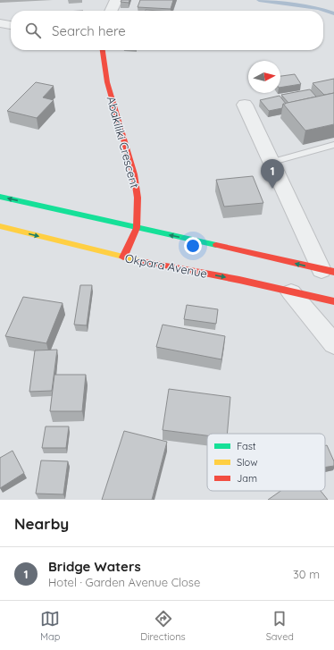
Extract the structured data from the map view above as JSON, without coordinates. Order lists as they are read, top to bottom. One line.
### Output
{"streets":{"main road":["Abakiliki Crescent","Okpara Avenue"]},"crossings":[["Abakiliki Crescent","Okpara Avenue"]],"legend":["Fast","Slow","Jam"],"north":"right","page":{"search":"Search here","pins":"1","heading":"Nearby","list":[{"mark":"1","name":"Bridge Waters","note":"Hotel · Garden Avenue Close","value":"30 m"}],"nav":["Map","Directions","Saved"]}}
